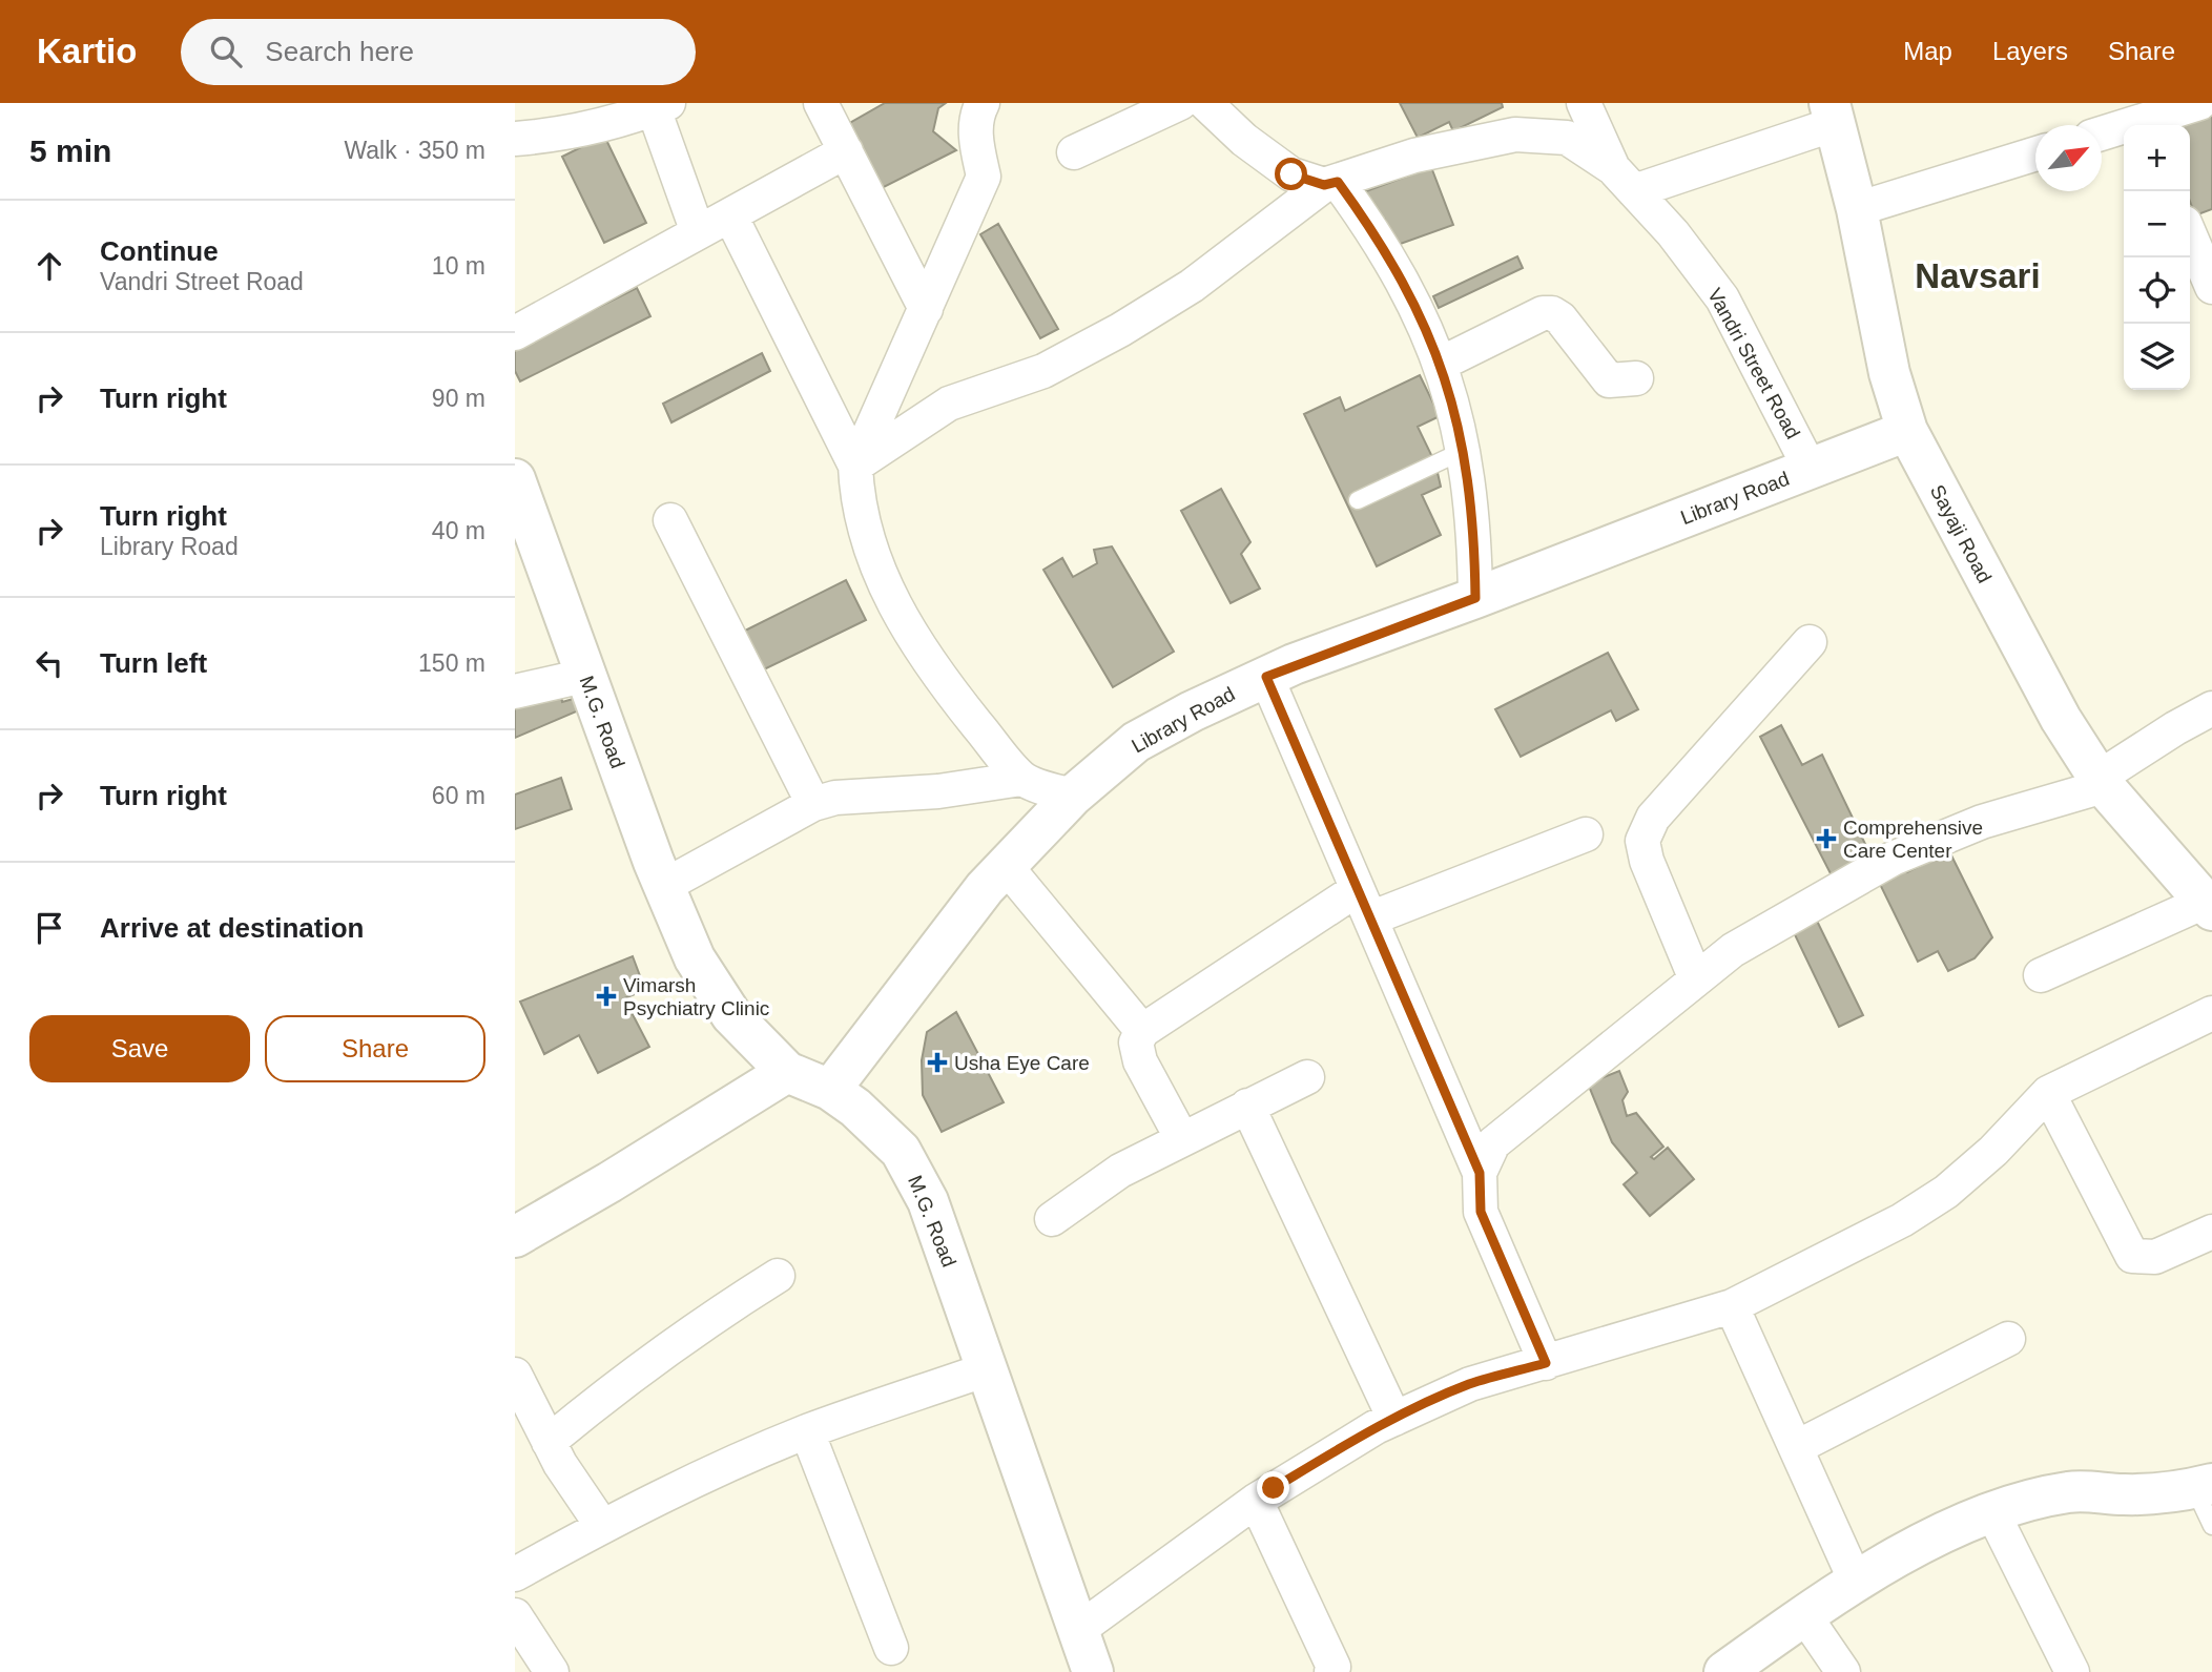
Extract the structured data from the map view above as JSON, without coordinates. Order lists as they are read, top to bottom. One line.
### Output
{"streets":{"street":["Vandri Street Road","Library Road","Sayaji Road","M.G. Road"]},"crossings":[["Vandri Street Road","Library Road"],["Library Road","Sayaji Road"],["Library Road","M.G. Road"]],"districts":["Navsari"],"places":{"health":["Comprehensive Care Center","Vimarsh Psychiatry Clinic","Usha Eye Care"]},"north":"top right","page":{"header":"Kartio","search":"Search here","nav":["Map","Layers","Share"],"heading":["5 min","Walk · 350 m"],"map_buttons":["+","−"],"list":[["Continue","Vandri Street Road","10 m"],["Turn right","90 m"],["Turn right","Library Road","40 m"],["Turn left","150 m"],["Turn right","60 m"],"Arrive at destination"],"buttons":["Save","Share"]}}
